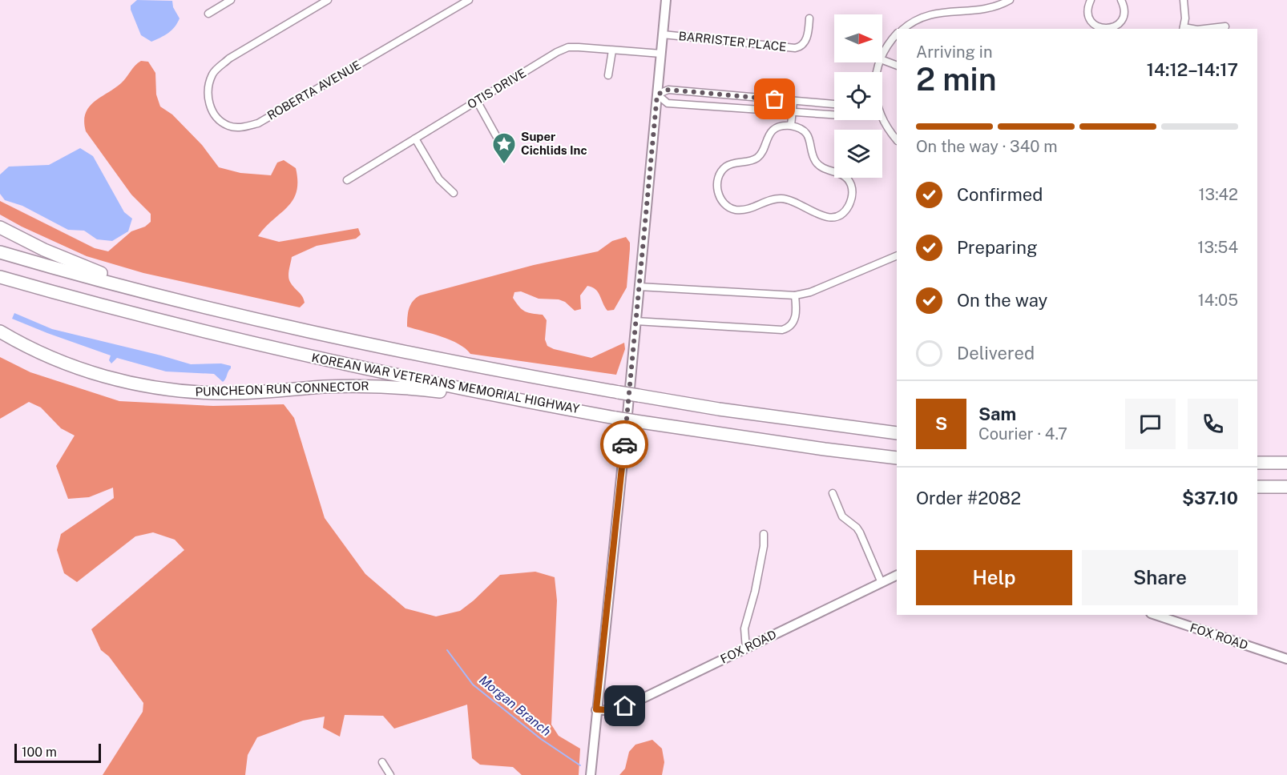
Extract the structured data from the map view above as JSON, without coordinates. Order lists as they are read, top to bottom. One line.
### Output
{"streets":{"highway":["KOREAN WAR VETERANS MEMORIAL HIGHWAY","PUNCHEON RUN CONNECTOR"],"street":["BARRISTER PLACE","OTIS DRIVE","ROBERTA AVENUE","FOX ROAD"]},"crossings":[["KOREAN WAR VETERANS MEMORIAL HIGHWAY","PUNCHEON RUN CONNECTOR"]],"water":["Morgan Branch"],"places":{"place":["Super Cichlids Inc"]},"scale_bar":"100 m","north":"right","page":{"heading":["2 min","Arriving in","14:12–14:17"],"panel":["Sam","Courier · 4.7","Order #2082","$37.10"],"bar":"On the way · 340 m","list":[["Confirmed","13:42"],["Preparing","13:54"],["On the way","14:05"],"Delivered"],"round":"S","buttons":["Help","Share"],"scale":"100 m"}}
